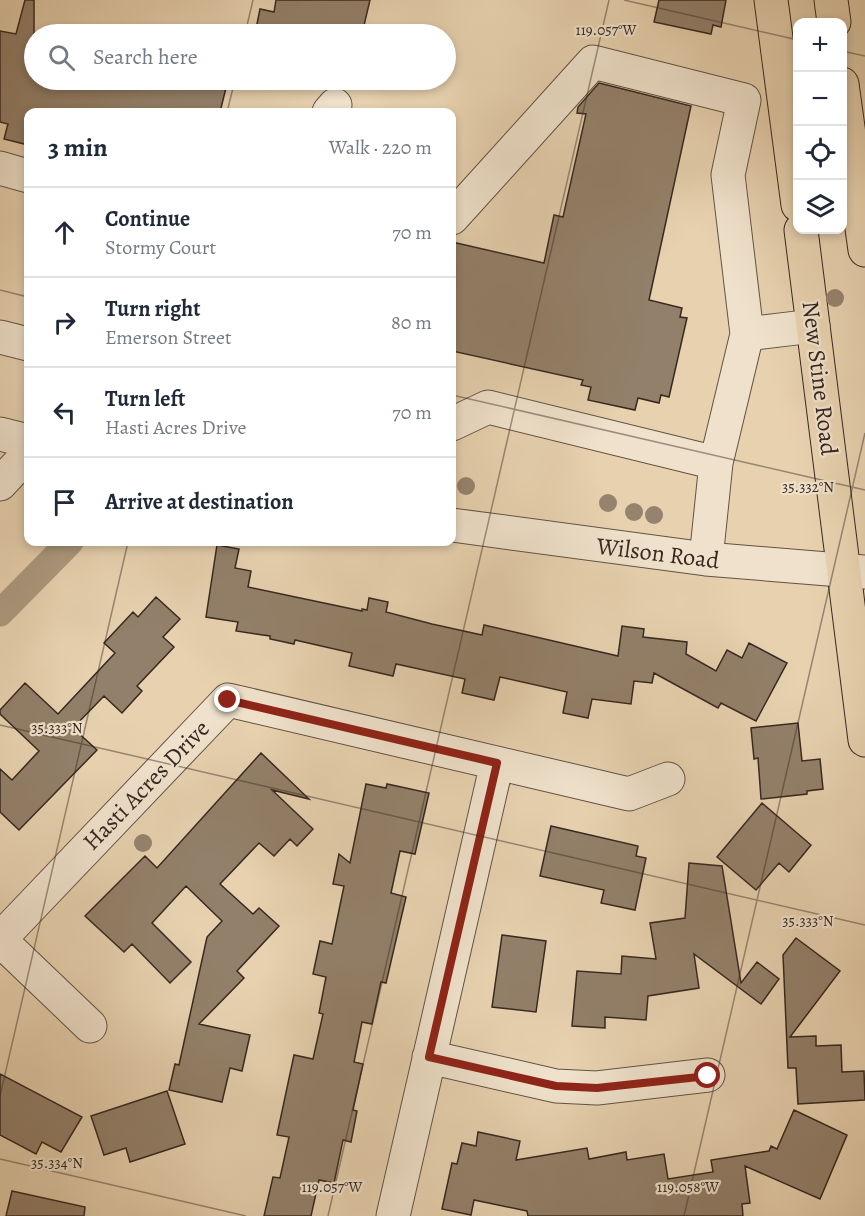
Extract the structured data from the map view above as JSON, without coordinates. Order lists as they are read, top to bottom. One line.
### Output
{"streets":{"main road":["New Stine Road"],"street":["Wilson Road","Hasti Acres Drive"]},"crossings":[["New Stine Road","Wilson Road"]],"page":{"map_buttons":["+","−"],"search":"Search here","heading":["3 min","Walk · 220 m"],"list":[["Continue","Stormy Court","70 m"],["Turn right","Emerson Street","80 m"],["Turn left","Hasti Acres Drive","70 m"],"Arrive at destination"]},"coordinates":["119.057°W","35.332°N","35.333°N","35.334°N","119.058°W"]}
